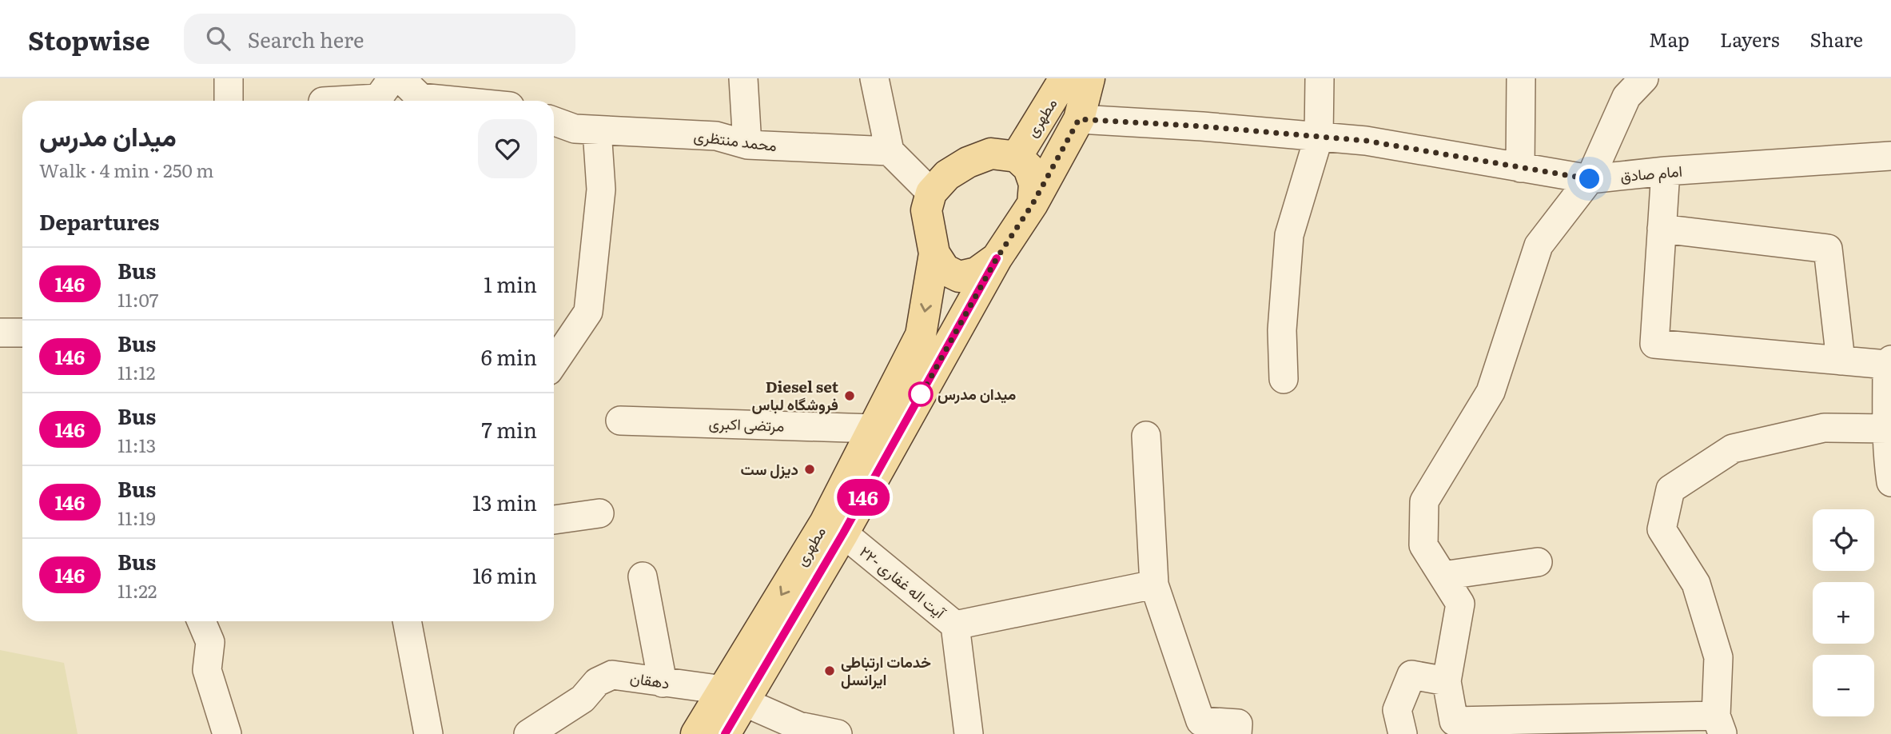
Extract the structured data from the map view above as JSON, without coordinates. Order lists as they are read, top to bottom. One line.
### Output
{"streets":{"main road":["مطهری"],"street":["محمد منتظری","امام صادق","مرتضی اکبری","۲۲- آیت اله غفاری","دهقان"]},"crossings":[["مطهری","امام صادق"],["مطهری","مرتضی اکبری"],["مطهری","۲۲- آیت اله غفاری"],["مطهری","دهقان"]],"places":["میدان مدرس","Diesel set فروشگاه لباس","دیزل ست","خدمات ارتباطی ایرانسل"],"lines":["bus line 146"],"page":{"header":"Stopwise","search":"Search here","nav":["Map","Layers","Share"],"on_map":"146","heading":[["میدان مدرس","Walk · 4 min · 250 m"],"Departures"],"list":[{"mark":"146","name":"Bus","note":"11:07","value":"1 min"},{"mark":"146","name":"Bus","note":"11:12","value":"6 min"},{"mark":"146","name":"Bus","note":"11:13","value":"7 min"},{"mark":"146","name":"Bus","note":"11:19","value":"13 min"},{"mark":"146","name":"Bus","note":"11:22","value":"16 min"}],"map_buttons":["+","−"]}}
